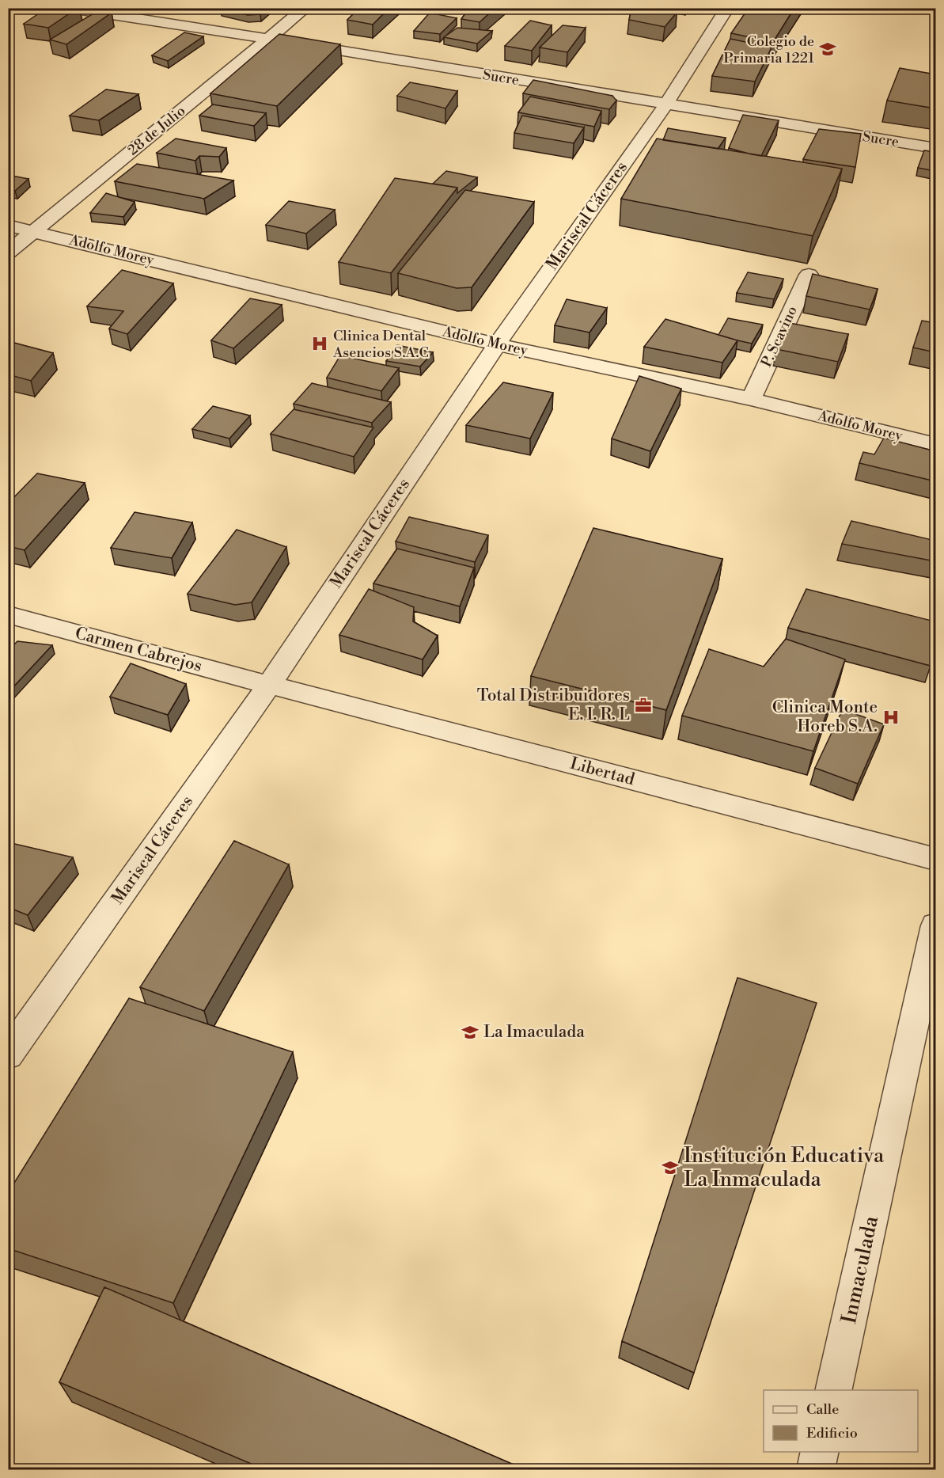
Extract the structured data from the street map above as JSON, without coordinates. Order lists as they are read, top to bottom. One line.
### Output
{"streets":{"street":["Sucre","28 de Julio","Mariscal Cáceres","Adolfo Morey","P. Scavino","Carmen Cabrejos","Libertad","Inmaculada"]},"crossings":[["Sucre","28 de Julio"],["Sucre","Mariscal Cáceres"],["28 de Julio","Adolfo Morey"],["Mariscal Cáceres","Adolfo Morey"],["Mariscal Cáceres","Carmen Cabrejos"],["Mariscal Cáceres","Libertad"],["Adolfo Morey","P. Scavino"],["Carmen Cabrejos","Libertad"]],"places":{"school or university":["Colegio de Primaria 1221","La Imaculada","Institución Educativa La Inmaculada"],"hospital":["Clinica Dental Asencios S.A.C","Clinica Monte Horeb S.A."],"office":["Total Distribuidores E. I. R. L"]},"legend":["Calle","Edificio"]}
